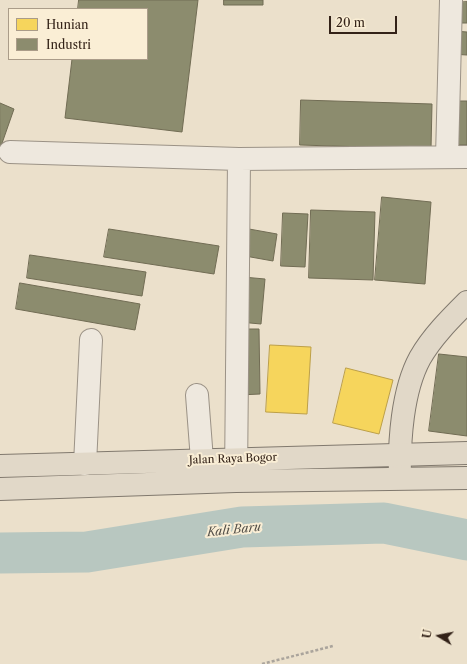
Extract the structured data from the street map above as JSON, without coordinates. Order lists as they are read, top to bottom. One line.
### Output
{"streets":{"main road":["Jalan Raya Bogor"]},"water":["Kali Baru"],"legend":["Hunian","Industri"],"scale_bar":"20 m","north":"left"}
